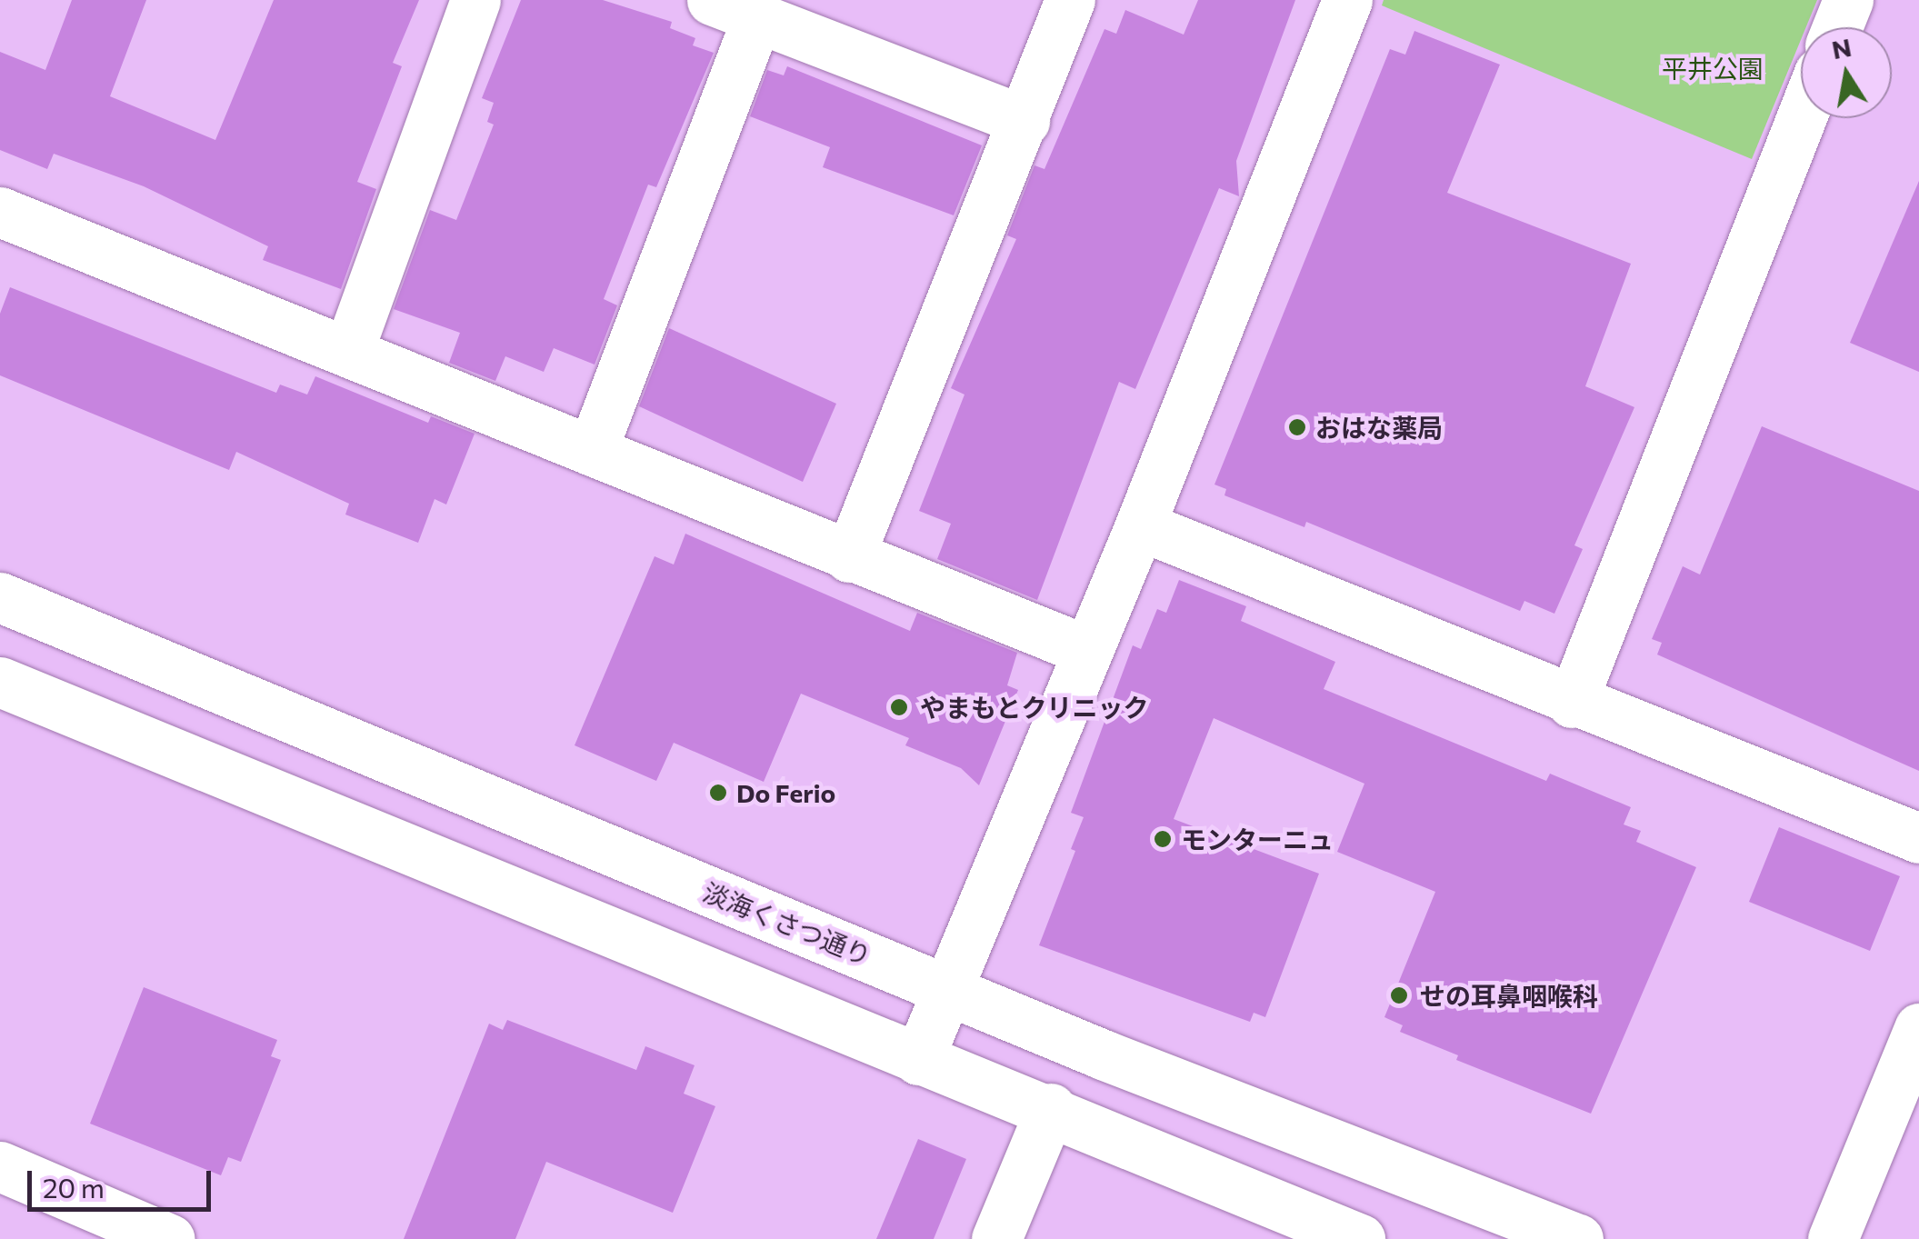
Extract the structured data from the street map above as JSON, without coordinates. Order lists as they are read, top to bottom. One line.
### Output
{"streets":{"street":["淡海くさつ通り"]},"parks":["平井公園"],"places":["おはな薬局","やまもとクリニック","Do Ferio","モンターニュ","せの耳鼻咽喉科"],"scale_bar":"20 m","north":"top"}
